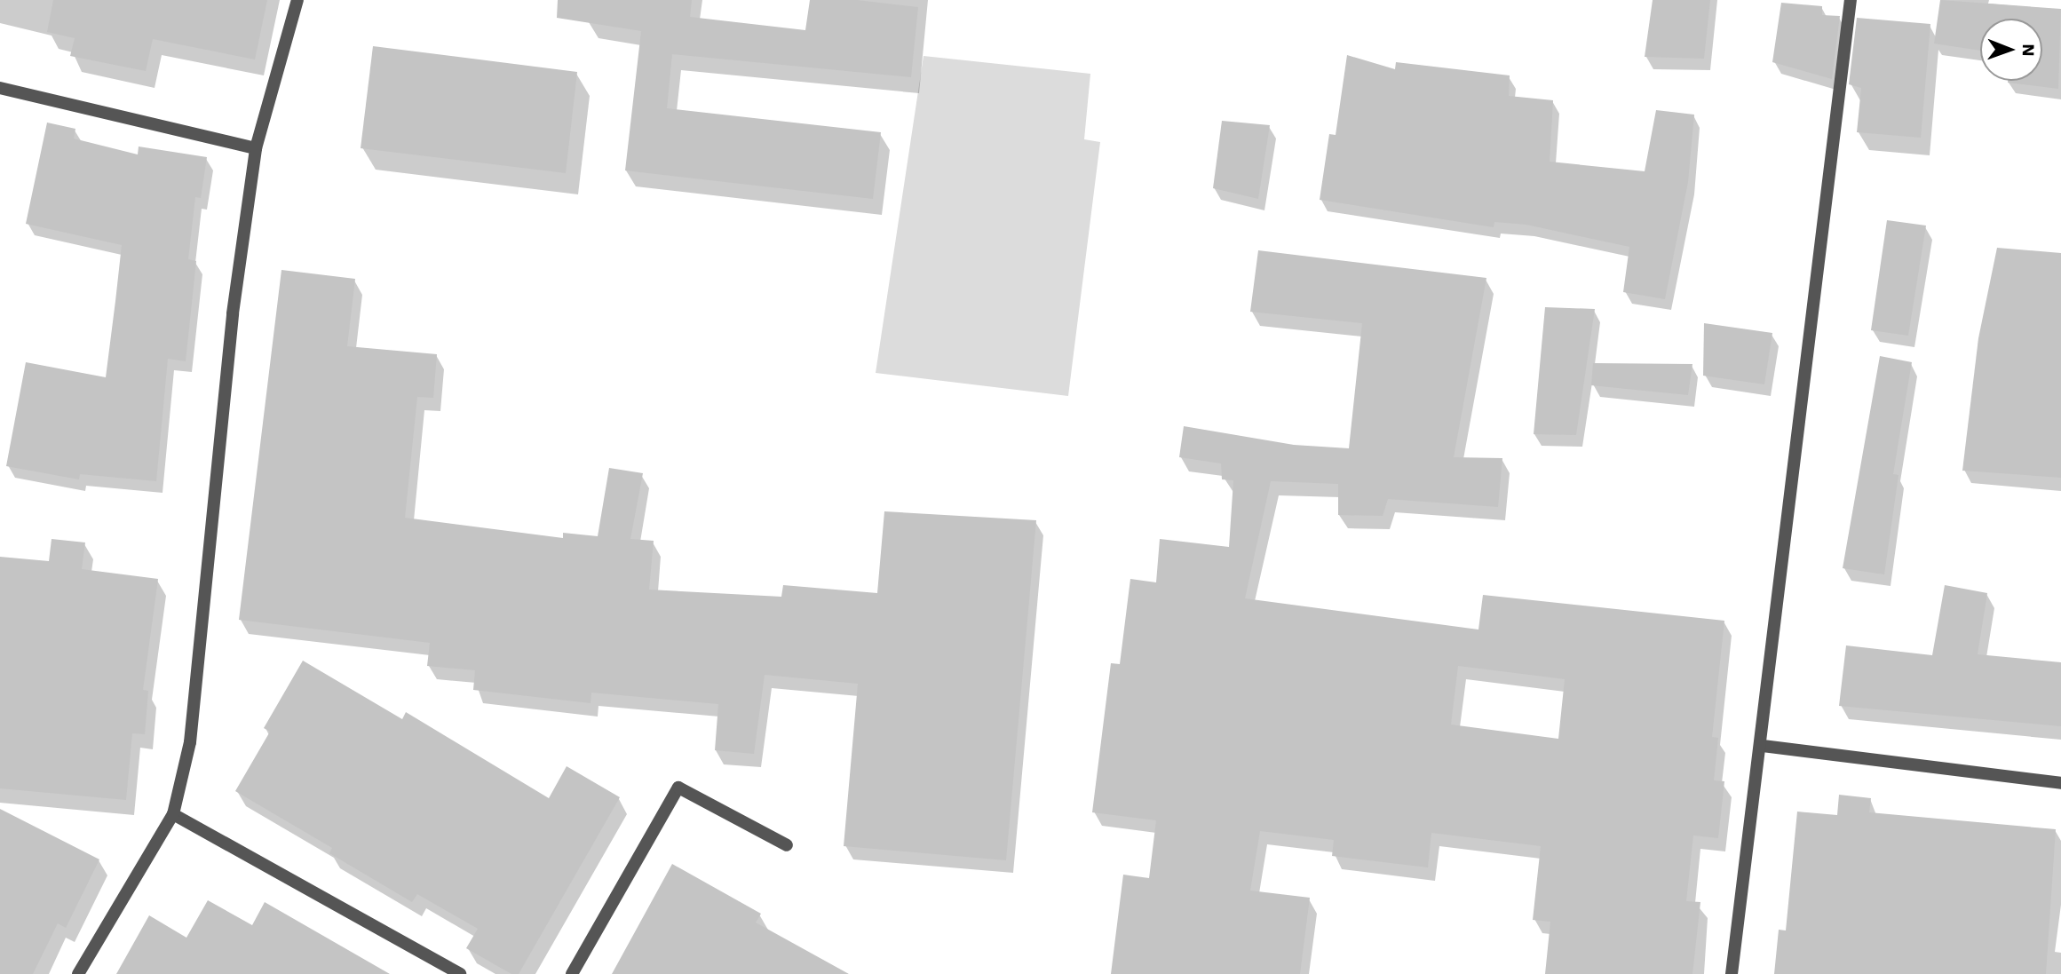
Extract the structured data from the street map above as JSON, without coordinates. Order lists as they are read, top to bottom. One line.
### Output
{"north":"right"}
